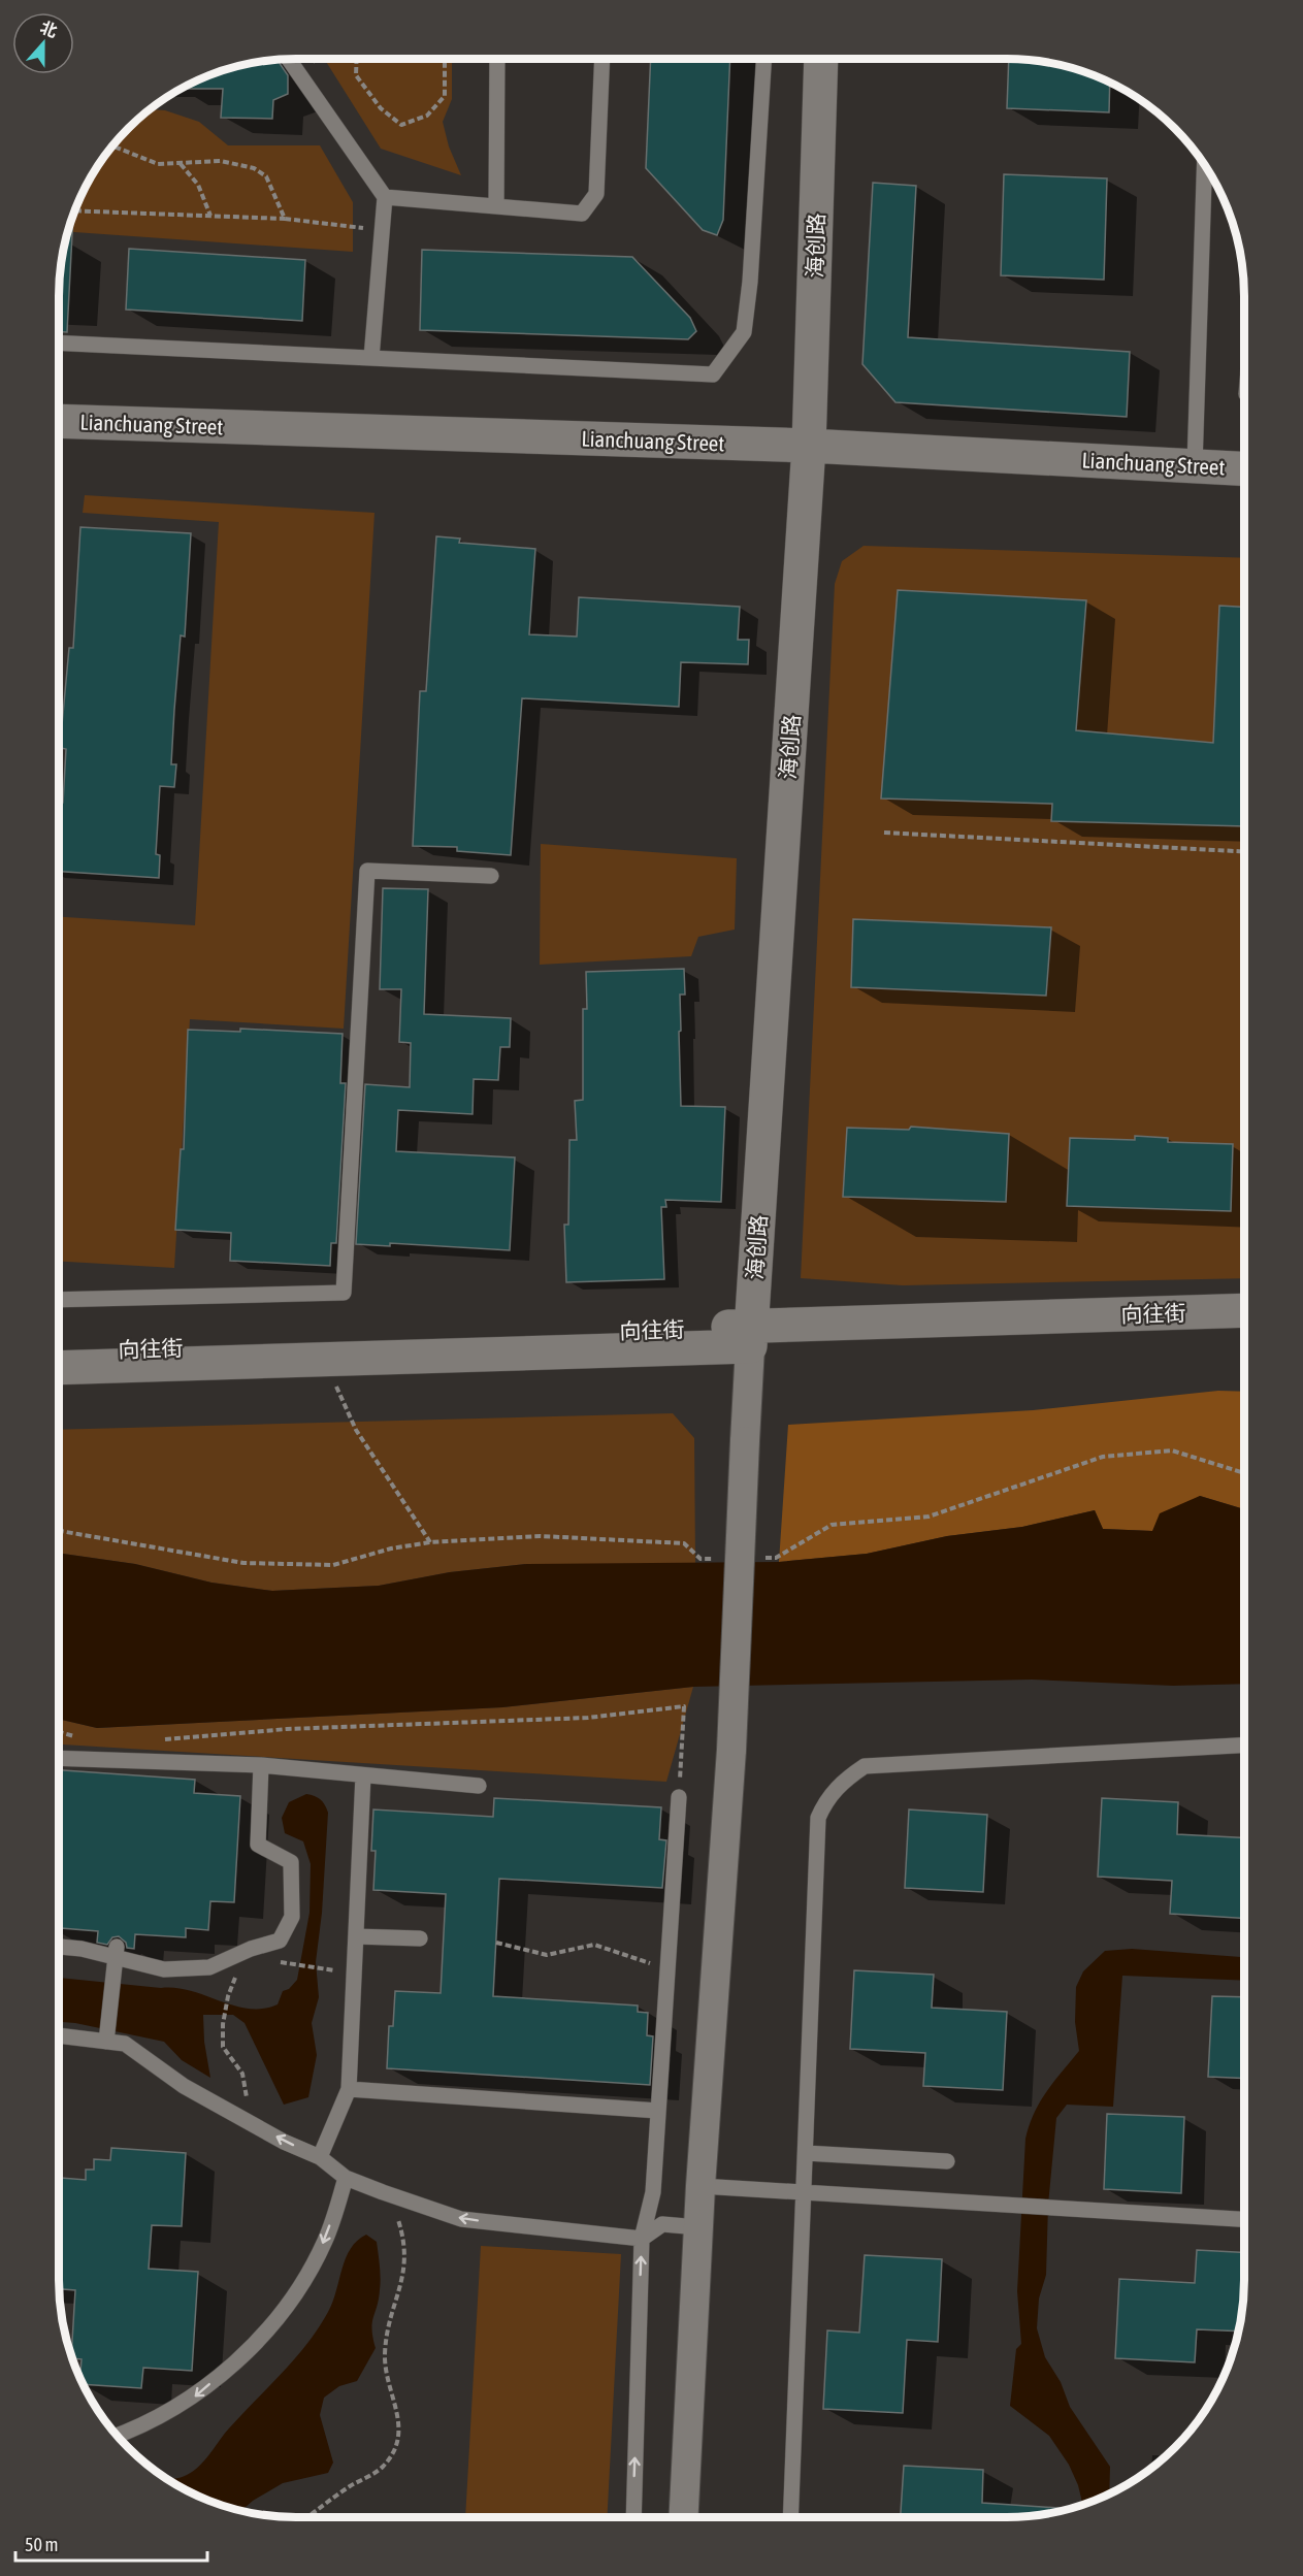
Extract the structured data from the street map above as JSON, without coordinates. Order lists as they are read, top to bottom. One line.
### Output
{"streets":{"street":["海创路","Lianchuang Street","向往街"]},"crossings":[["海创路","Lianchuang Street"],["海创路","向往街"]],"scale_bar":"50 m","north":"top"}
